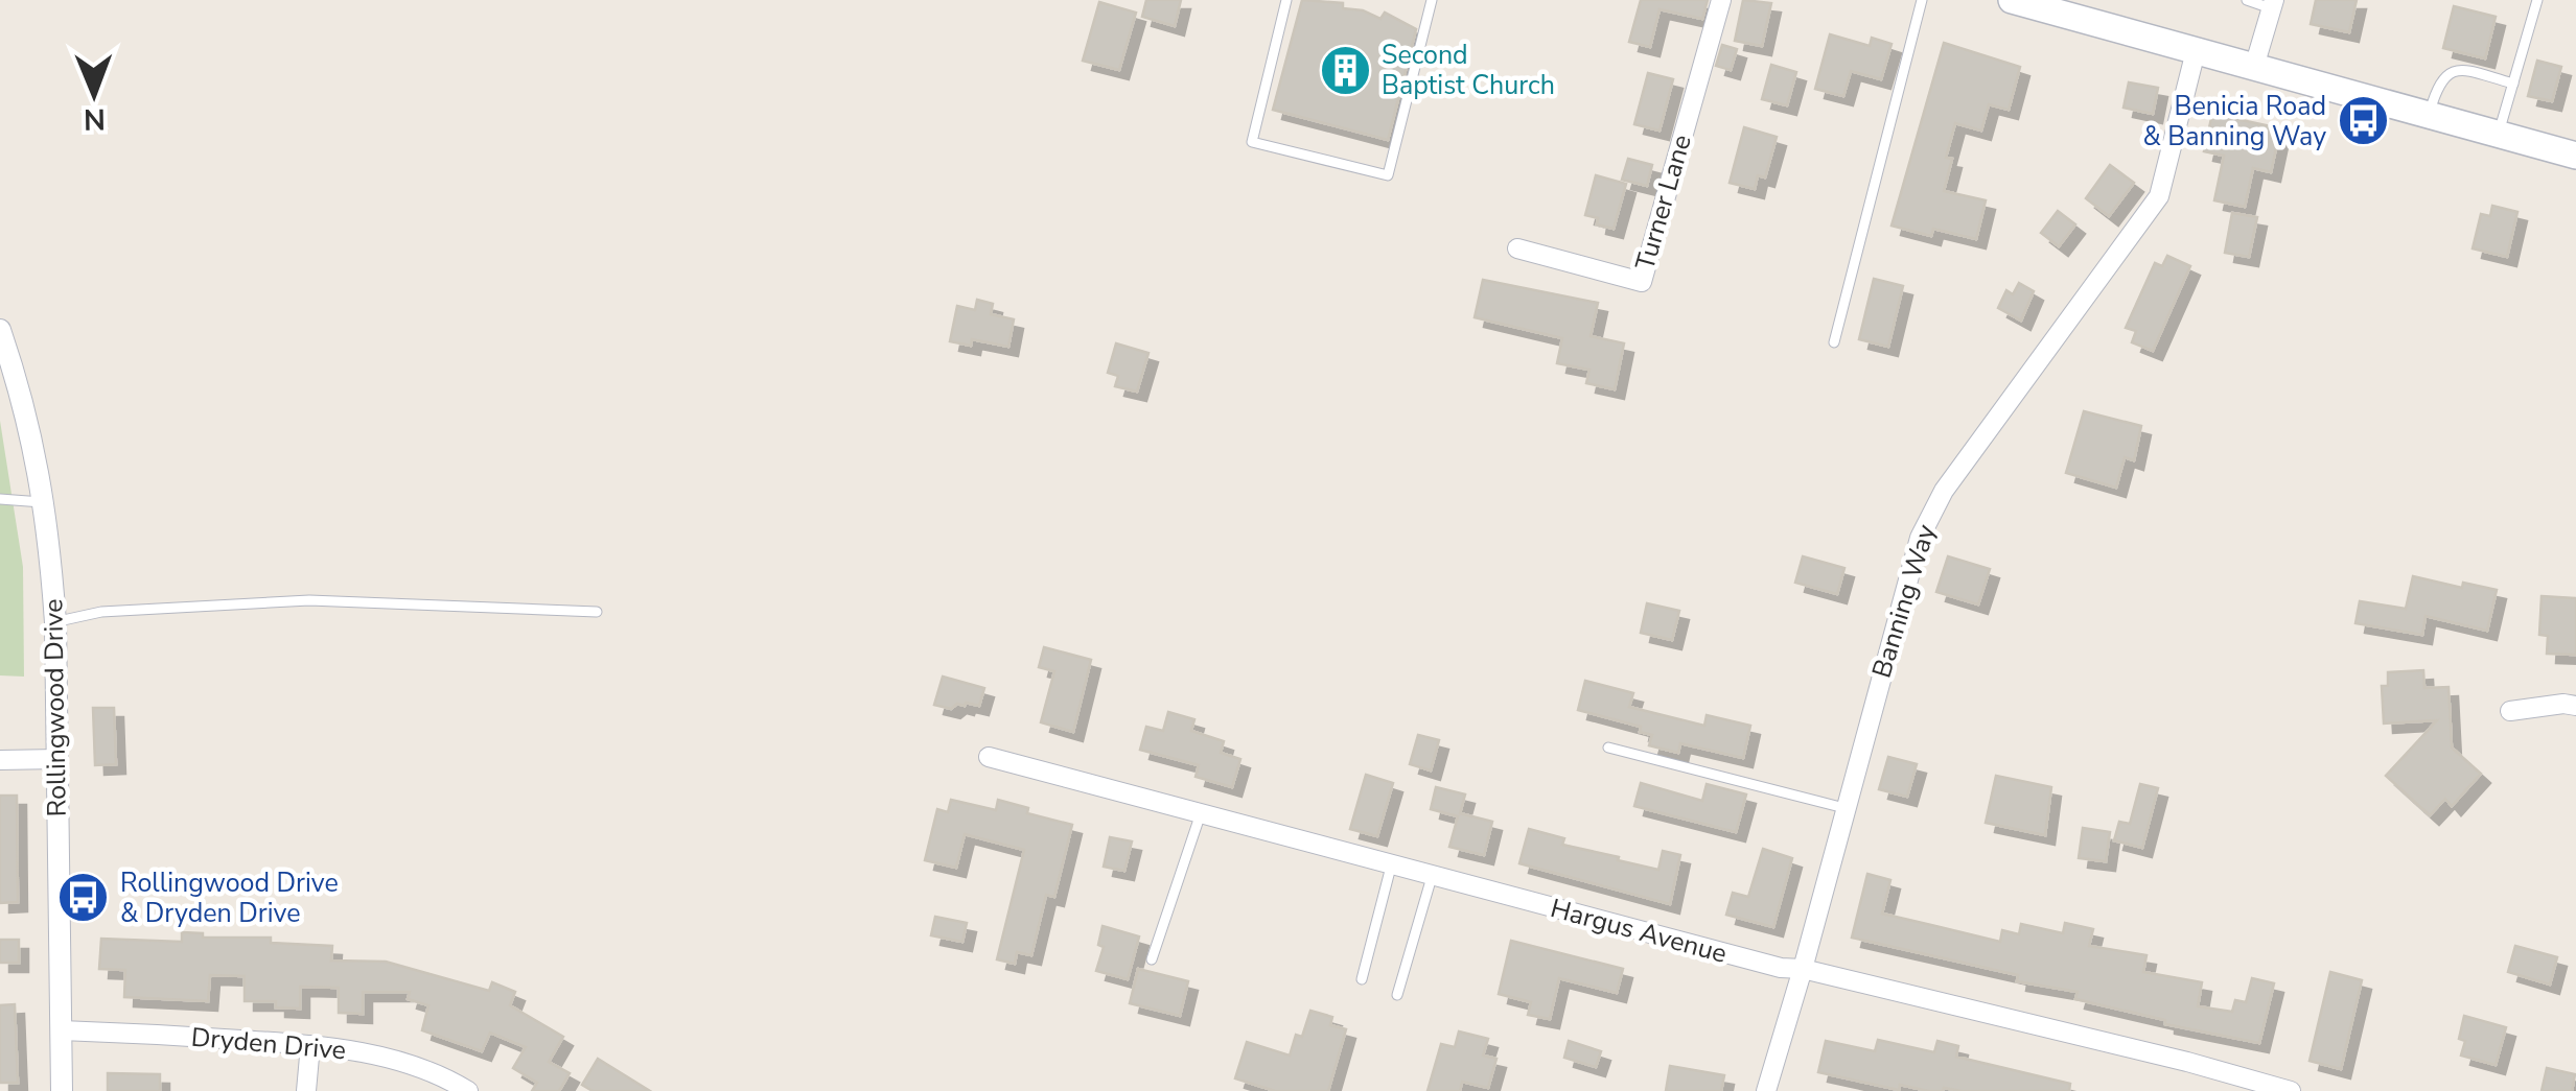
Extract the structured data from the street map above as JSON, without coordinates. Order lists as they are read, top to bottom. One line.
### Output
{"streets":{"street":["Turner Lane","Banning Way","Rollingwood Drive","Hargus Avenue","Dryden Drive"]},"crossings":[["Banning Way","Hargus Avenue"],["Rollingwood Drive","Dryden Drive"]],"places":{"building":["Second Baptist Church"],"bus stop":["Benicia Road & Banning Way","Rollingwood Drive & Dryden Drive"]},"north":"bottom"}
